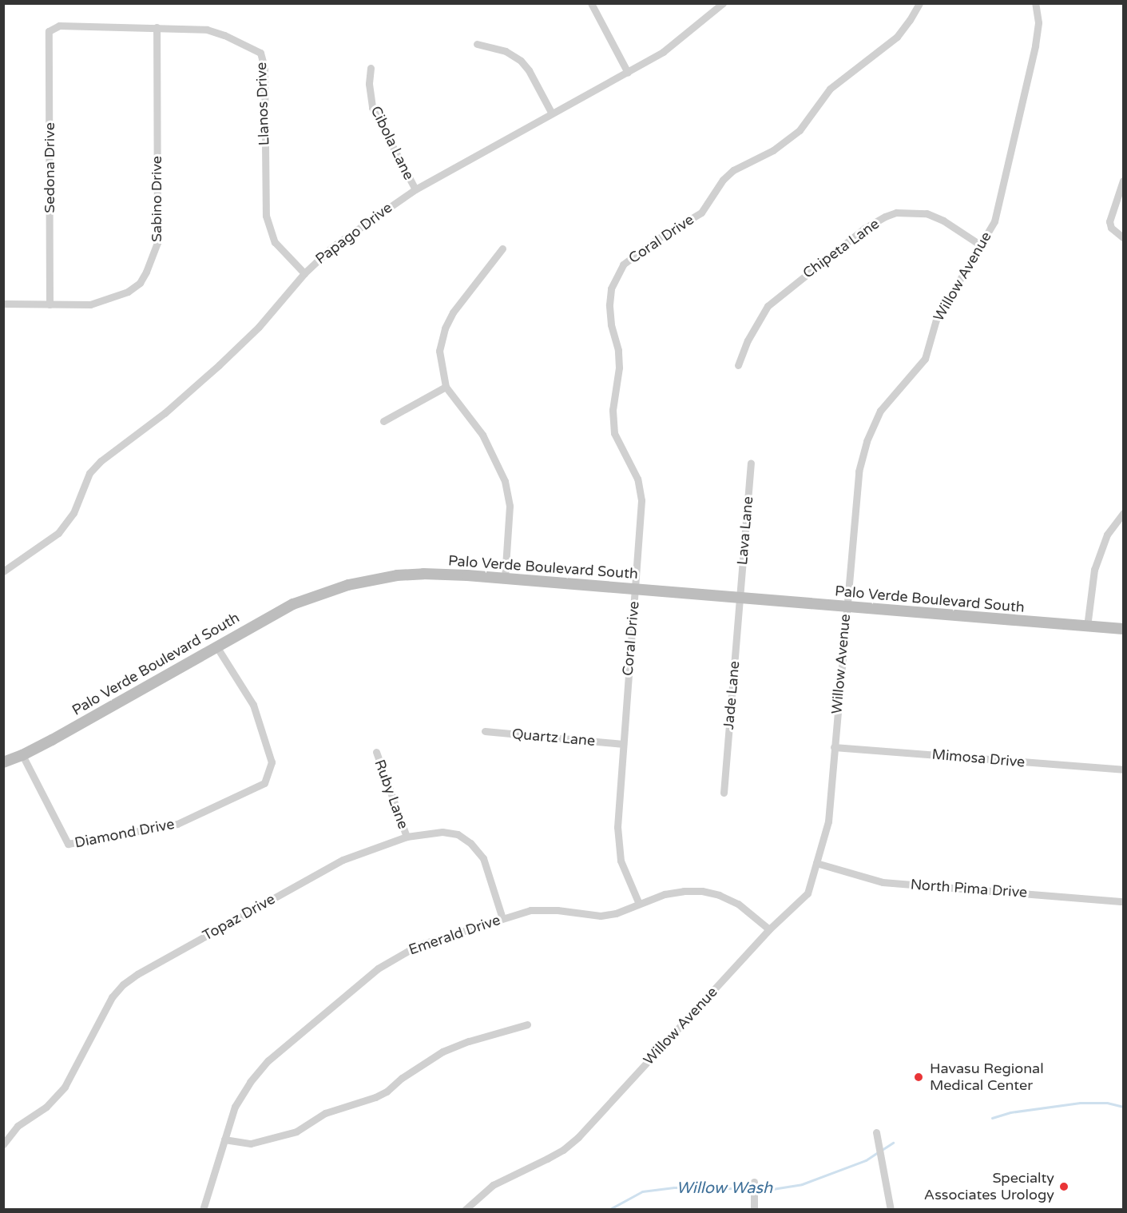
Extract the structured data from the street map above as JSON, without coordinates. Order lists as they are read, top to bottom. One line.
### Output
{"streets":{"main road":["Palo Verde Boulevard South"],"street":["Llanos Drive","Cibola Lane","Sedona Drive","Sabino Drive","Papago Drive","Coral Drive","Chipeta Lane","Willow Avenue","Lava Lane","Jade Lane","Quartz Lane","Mimosa Drive","Ruby Lane","Diamond Drive","North Pima Drive","Topaz Drive","Emerald Drive"]},"crossings":[["Llanos Drive","Sedona Drive"],["Llanos Drive","Sabino Drive"],["Llanos Drive","Papago Drive"],["Cibola Lane","Papago Drive"],["Sedona Drive","Sabino Drive"],["Coral Drive","Palo Verde Boulevard South"],["Coral Drive","Quartz Lane"],["Coral Drive","Emerald Drive"],["Chipeta Lane","Willow Avenue"],["Willow Avenue","Palo Verde Boulevard South"],["Willow Avenue","Mimosa Drive"],["Willow Avenue","North Pima Drive"],["Willow Avenue","Emerald Drive"],["Lava Lane","Palo Verde Boulevard South"],["Lava Lane","Jade Lane"],["Palo Verde Boulevard South","Jade Lane"],["Palo Verde Boulevard South","Diamond Drive"],["Ruby Lane","Topaz Drive"],["Topaz Drive","Emerald Drive"]],"water":["Willow Wash"],"places":["Havasu Regional Medical Center","Specialty Associates Urology"]}
